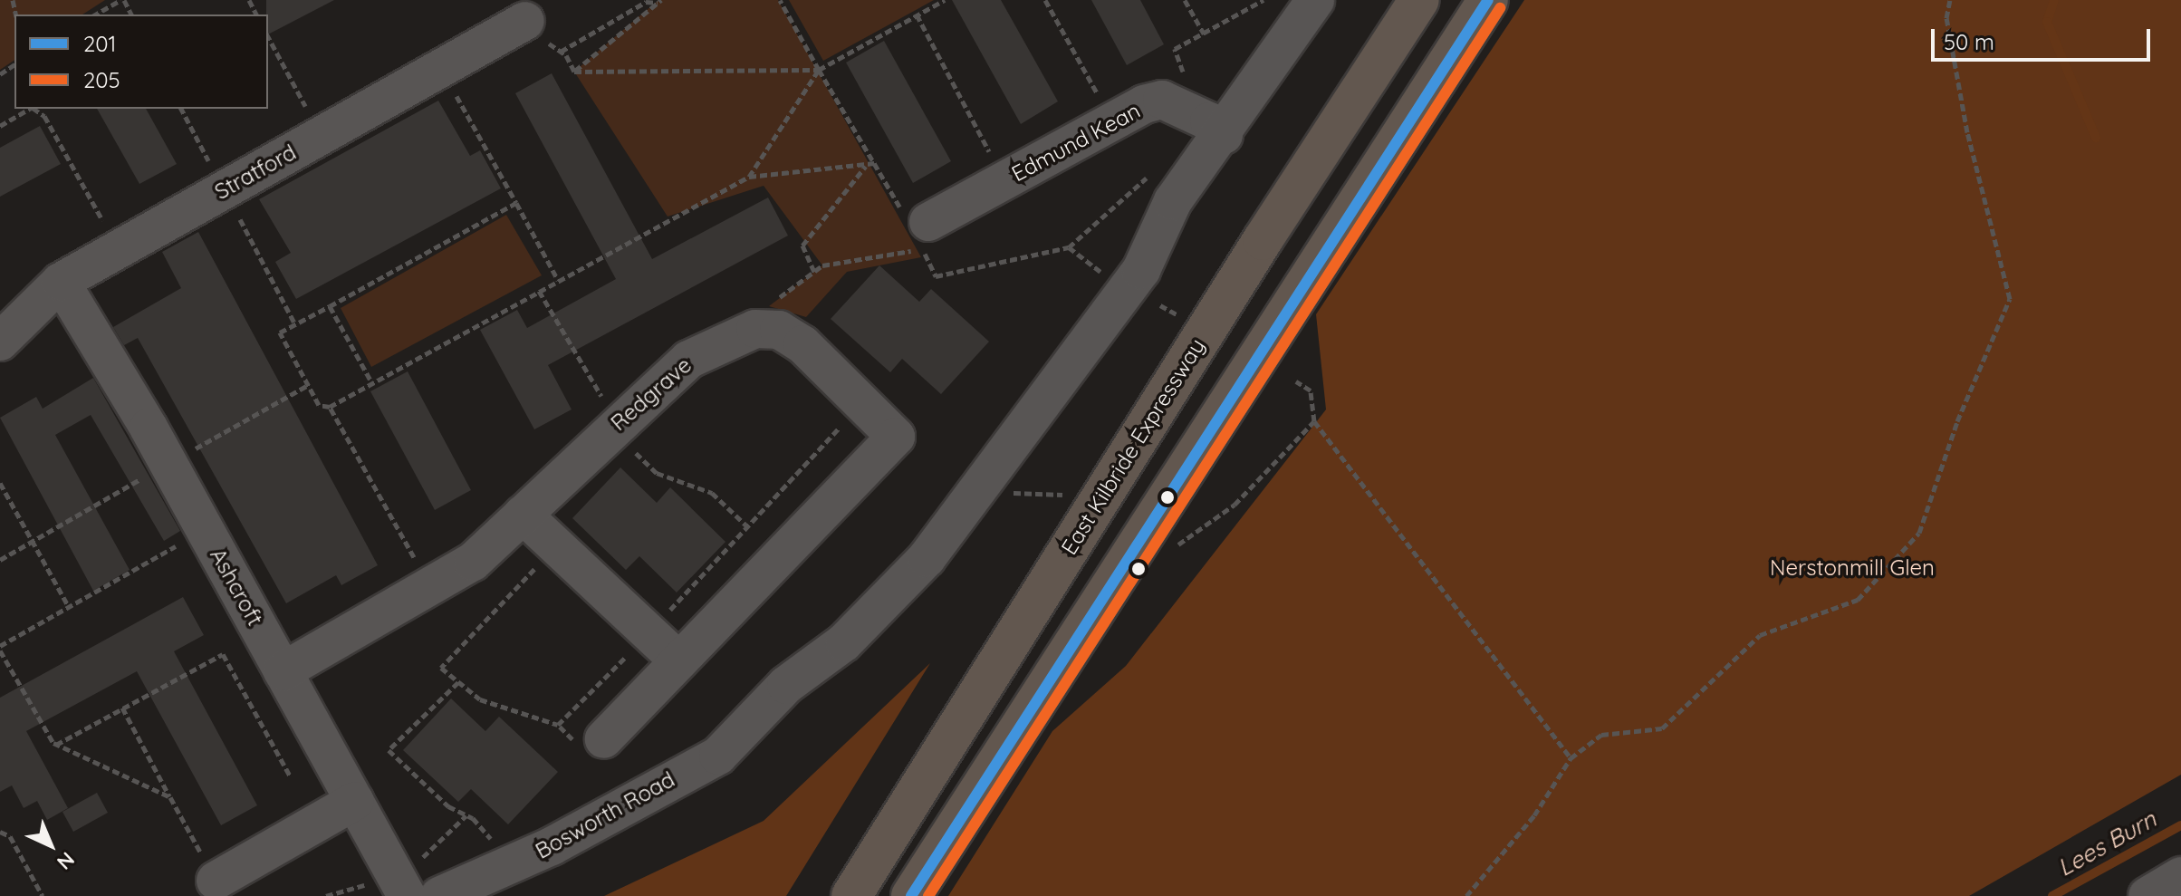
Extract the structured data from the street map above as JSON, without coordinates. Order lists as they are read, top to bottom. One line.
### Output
{"streets":{"highway":["East Kilbride Expressway"],"street":["Edmund Kean","Stratford","Redgrave","Ashcroft","Bosworth Road"]},"crossings":[["Edmund Kean","Bosworth Road"],["Stratford","Ashcroft"],["Redgrave","Ashcroft"]],"water":["Lees Burn"],"parks":["Nerstonmill Glen"],"lines":["transit line 201","transit line 205"],"legend":["201","205"],"scale_bar":"50 m","north":"bottom right"}
